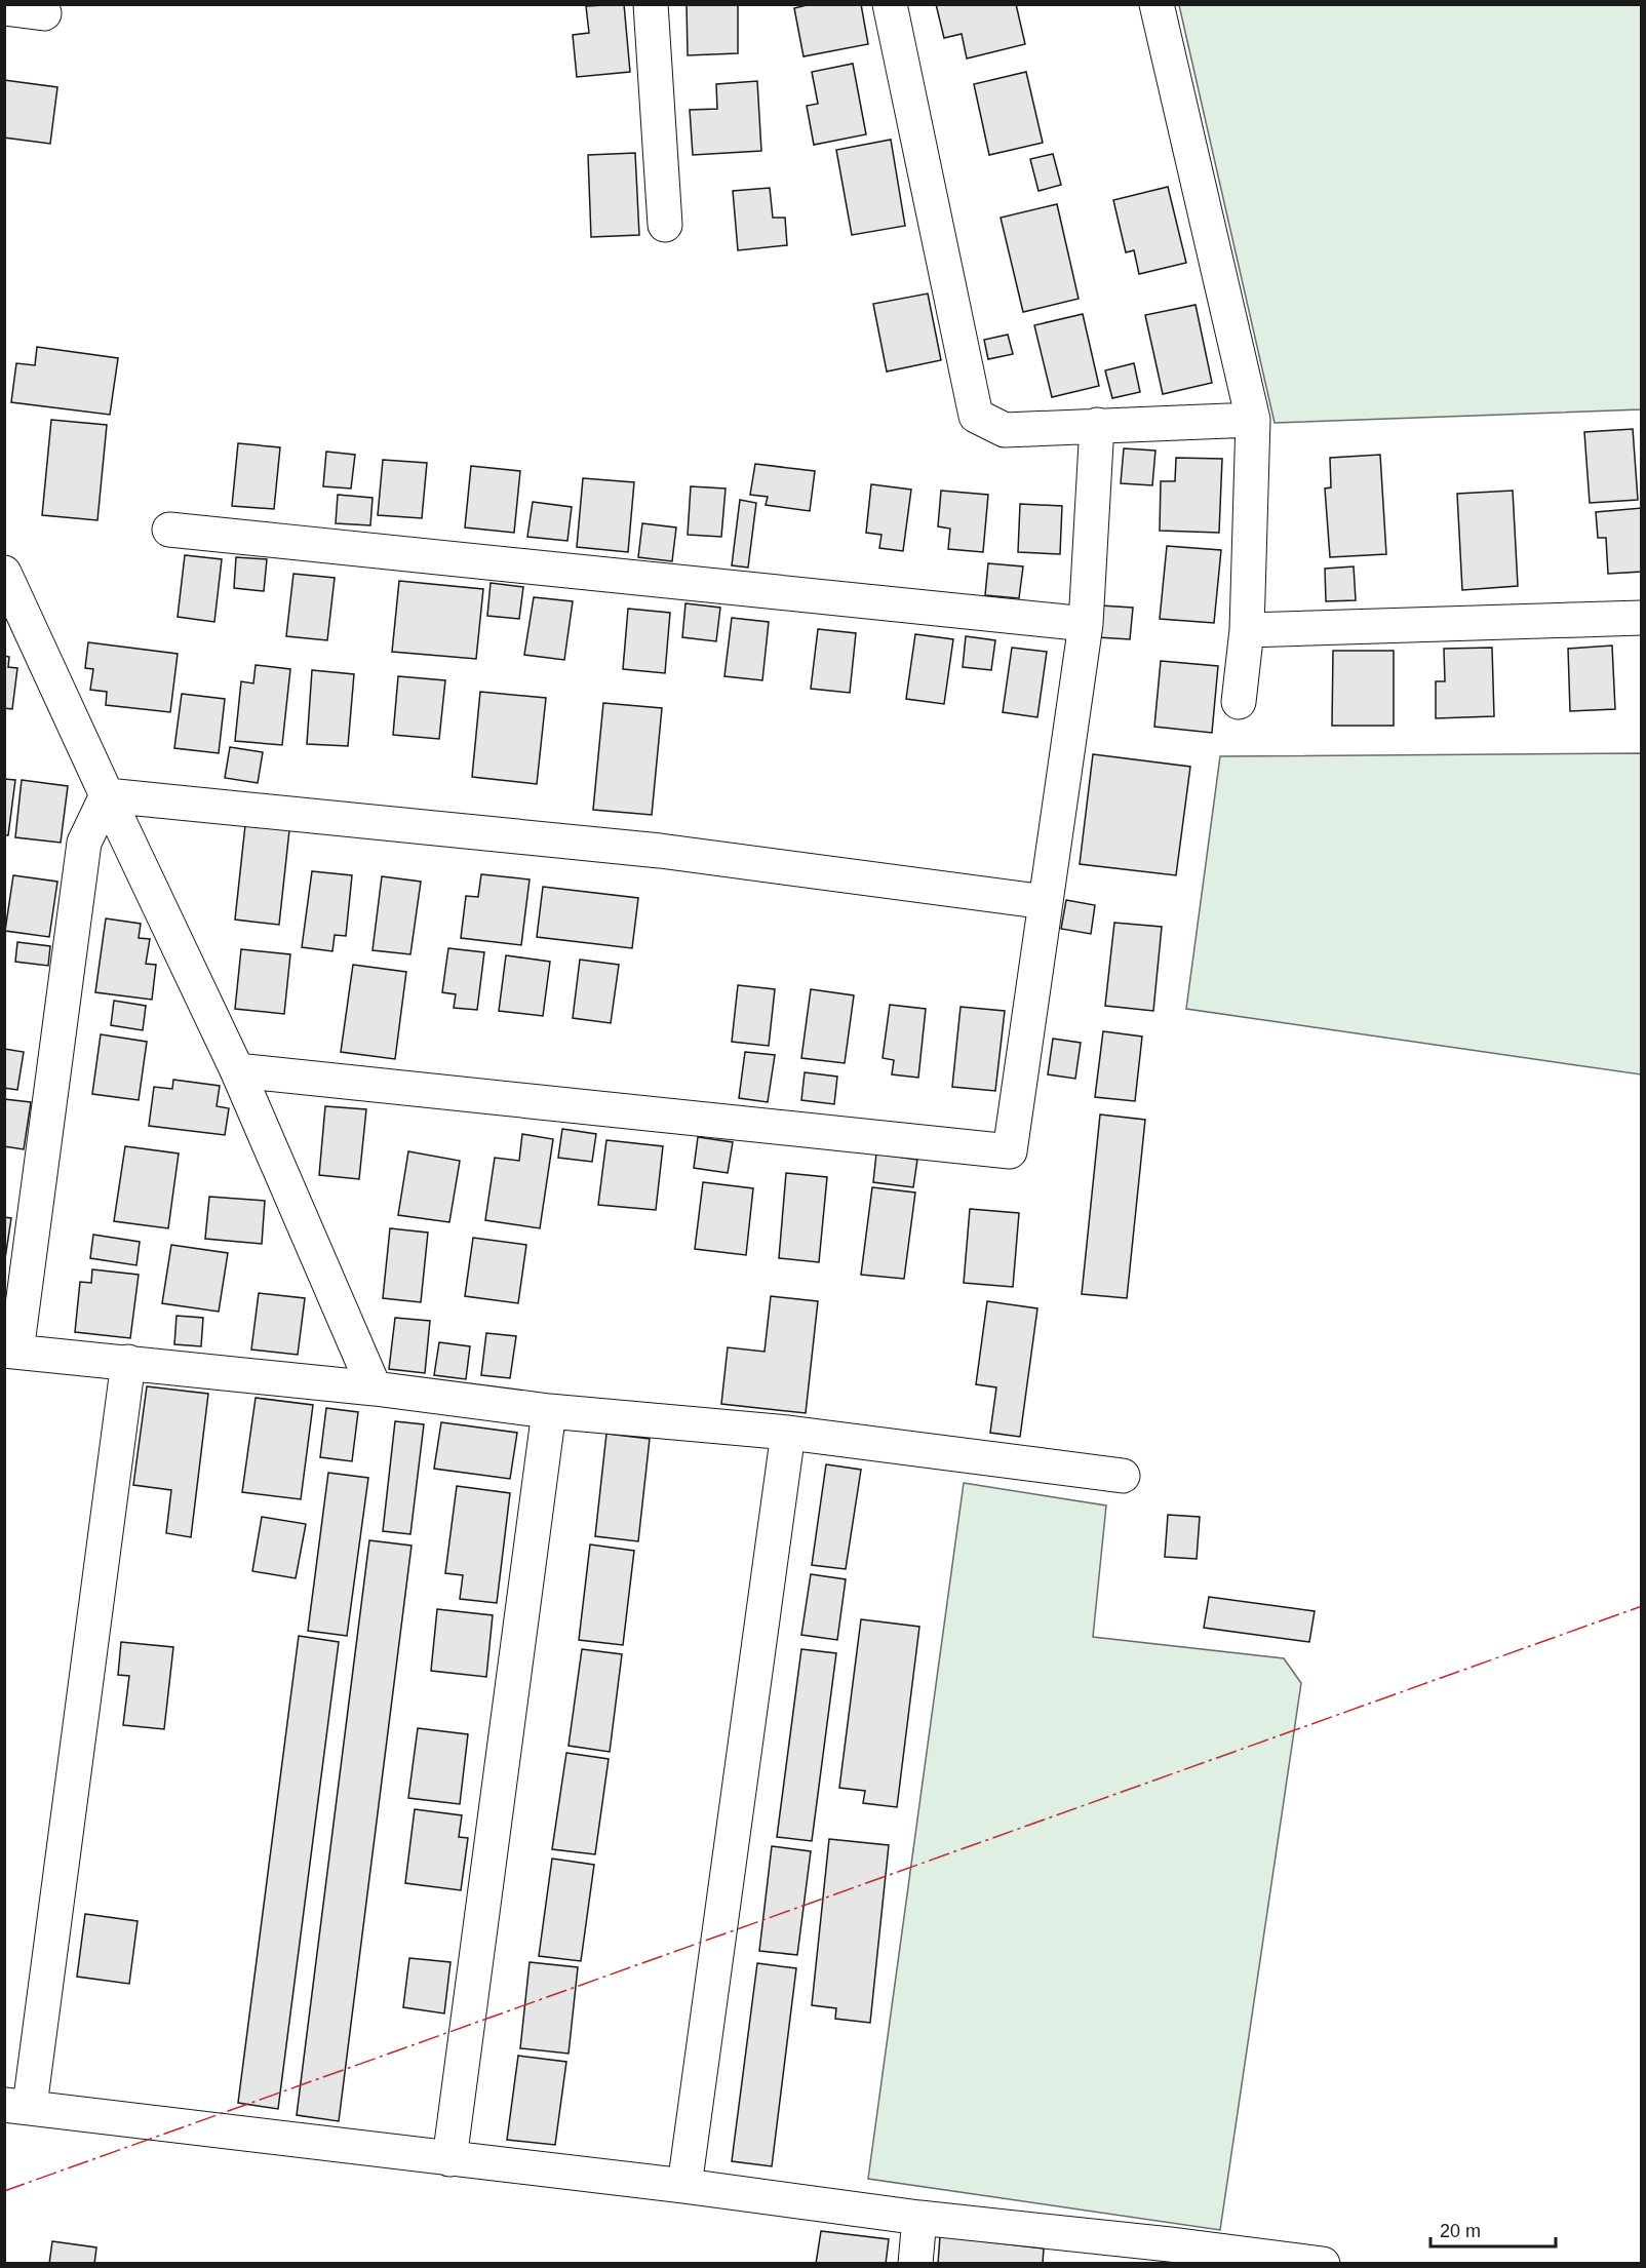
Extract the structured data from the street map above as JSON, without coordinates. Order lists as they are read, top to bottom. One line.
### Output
{"scale_bar":"20 m"}
